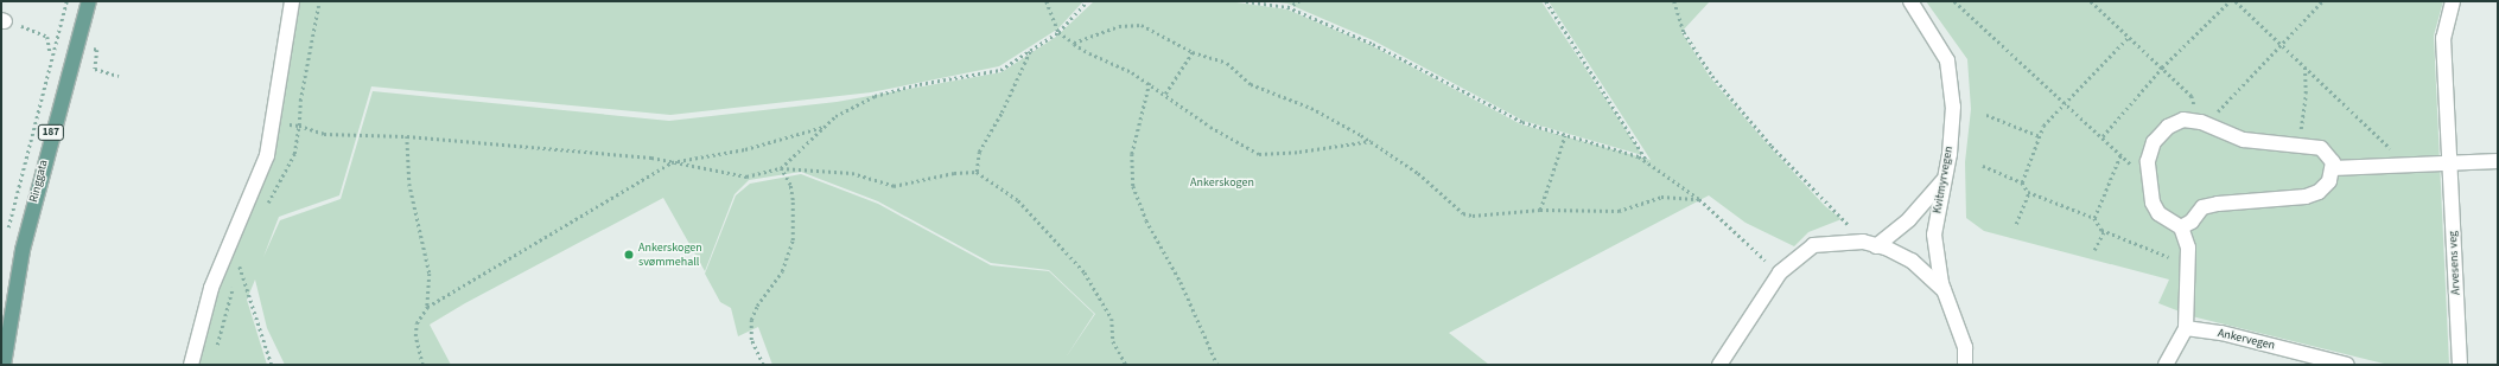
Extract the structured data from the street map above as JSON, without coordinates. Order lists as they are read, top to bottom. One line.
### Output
{"streets":{"main road":["187","Ringgata"],"street":["Kvitmyrvegen","Arvesens veg","Ankervegen"]},"parks":["Ankerskogen"],"places":["Ankerskogen svømmehall"]}
